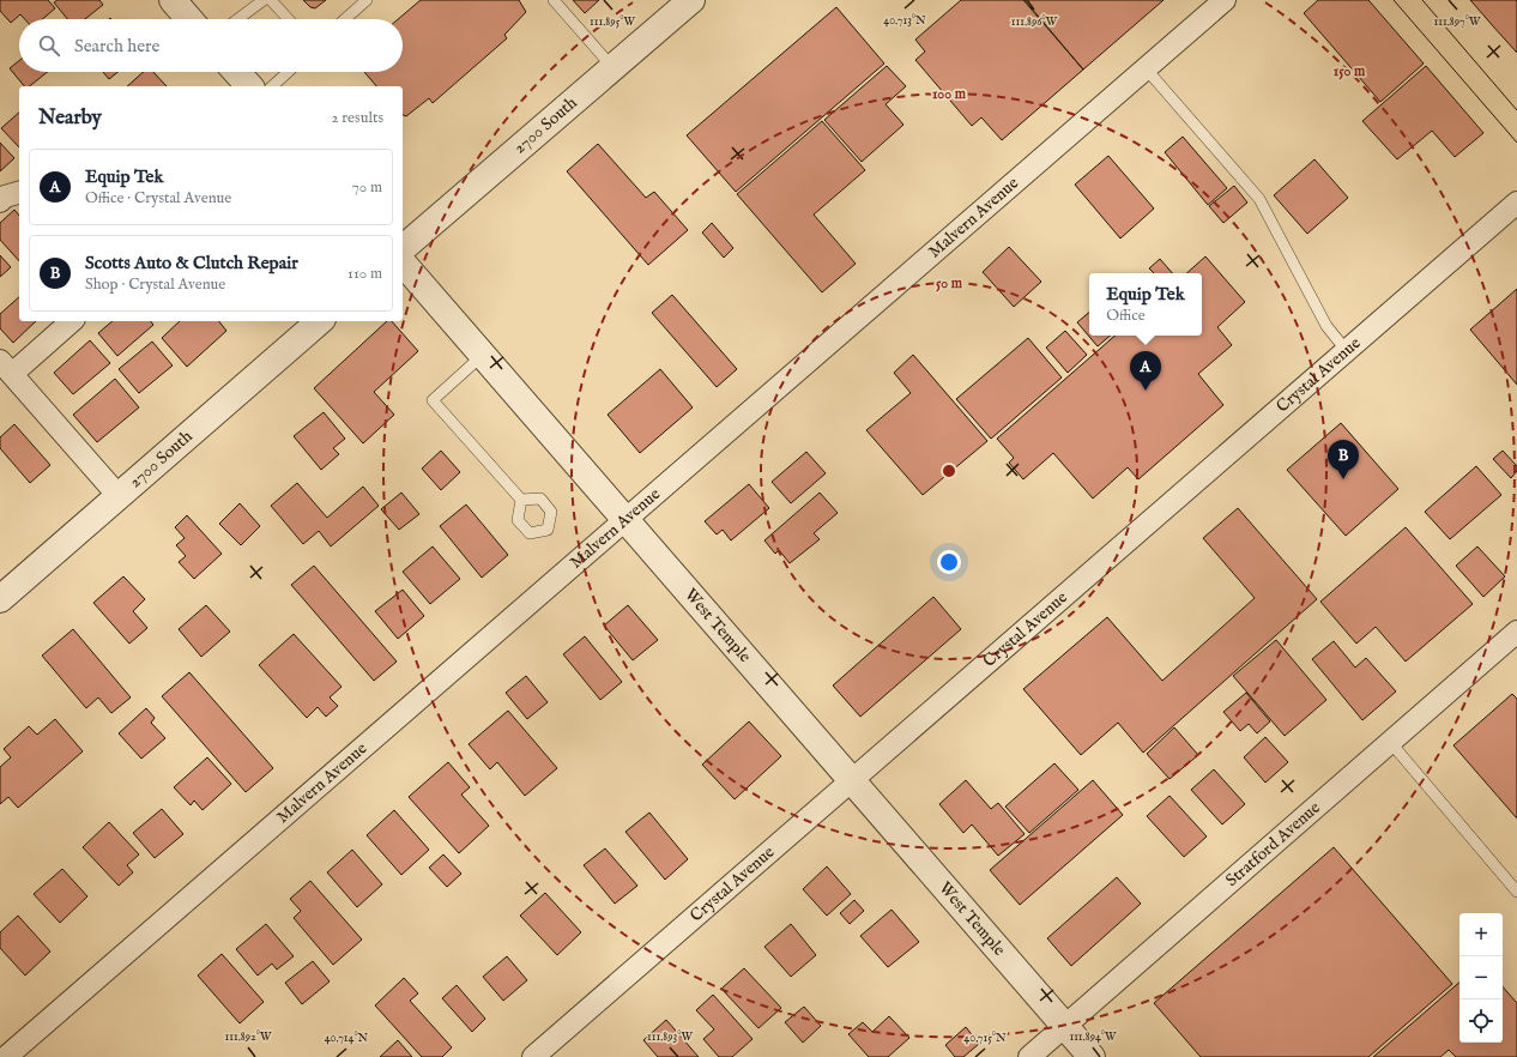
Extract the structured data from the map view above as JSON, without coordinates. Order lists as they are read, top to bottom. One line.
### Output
{"streets":{"street":["2700 South","Malvern Avenue","Crystal Avenue","West Temple","Stratford Avenue"]},"crossings":[["Malvern Avenue","West Temple"],["Crystal Avenue","West Temple"],["West Temple","Stratford Avenue"]],"page":{"search":"Search here","heading":["Nearby","2 results"],"list":[{"mark":"A","name":"Equip Tek","note":"Office · Crystal Avenue","value":"70 m"},{"mark":"B","name":"Scotts Auto & Clutch Repair","note":"Shop · Crystal Avenue","value":"110 m"}],"popup":["Equip Tek","Office"],"pins":["A","B"],"map_buttons":["+","−"]},"coordinates":["40.713°N","111.897°W","111.895°W","111.896°W","111.892°W","111.893°W","111.894°W","40.714°N","40.715°N"],"rings":["150 m","100 m","50 m"]}
